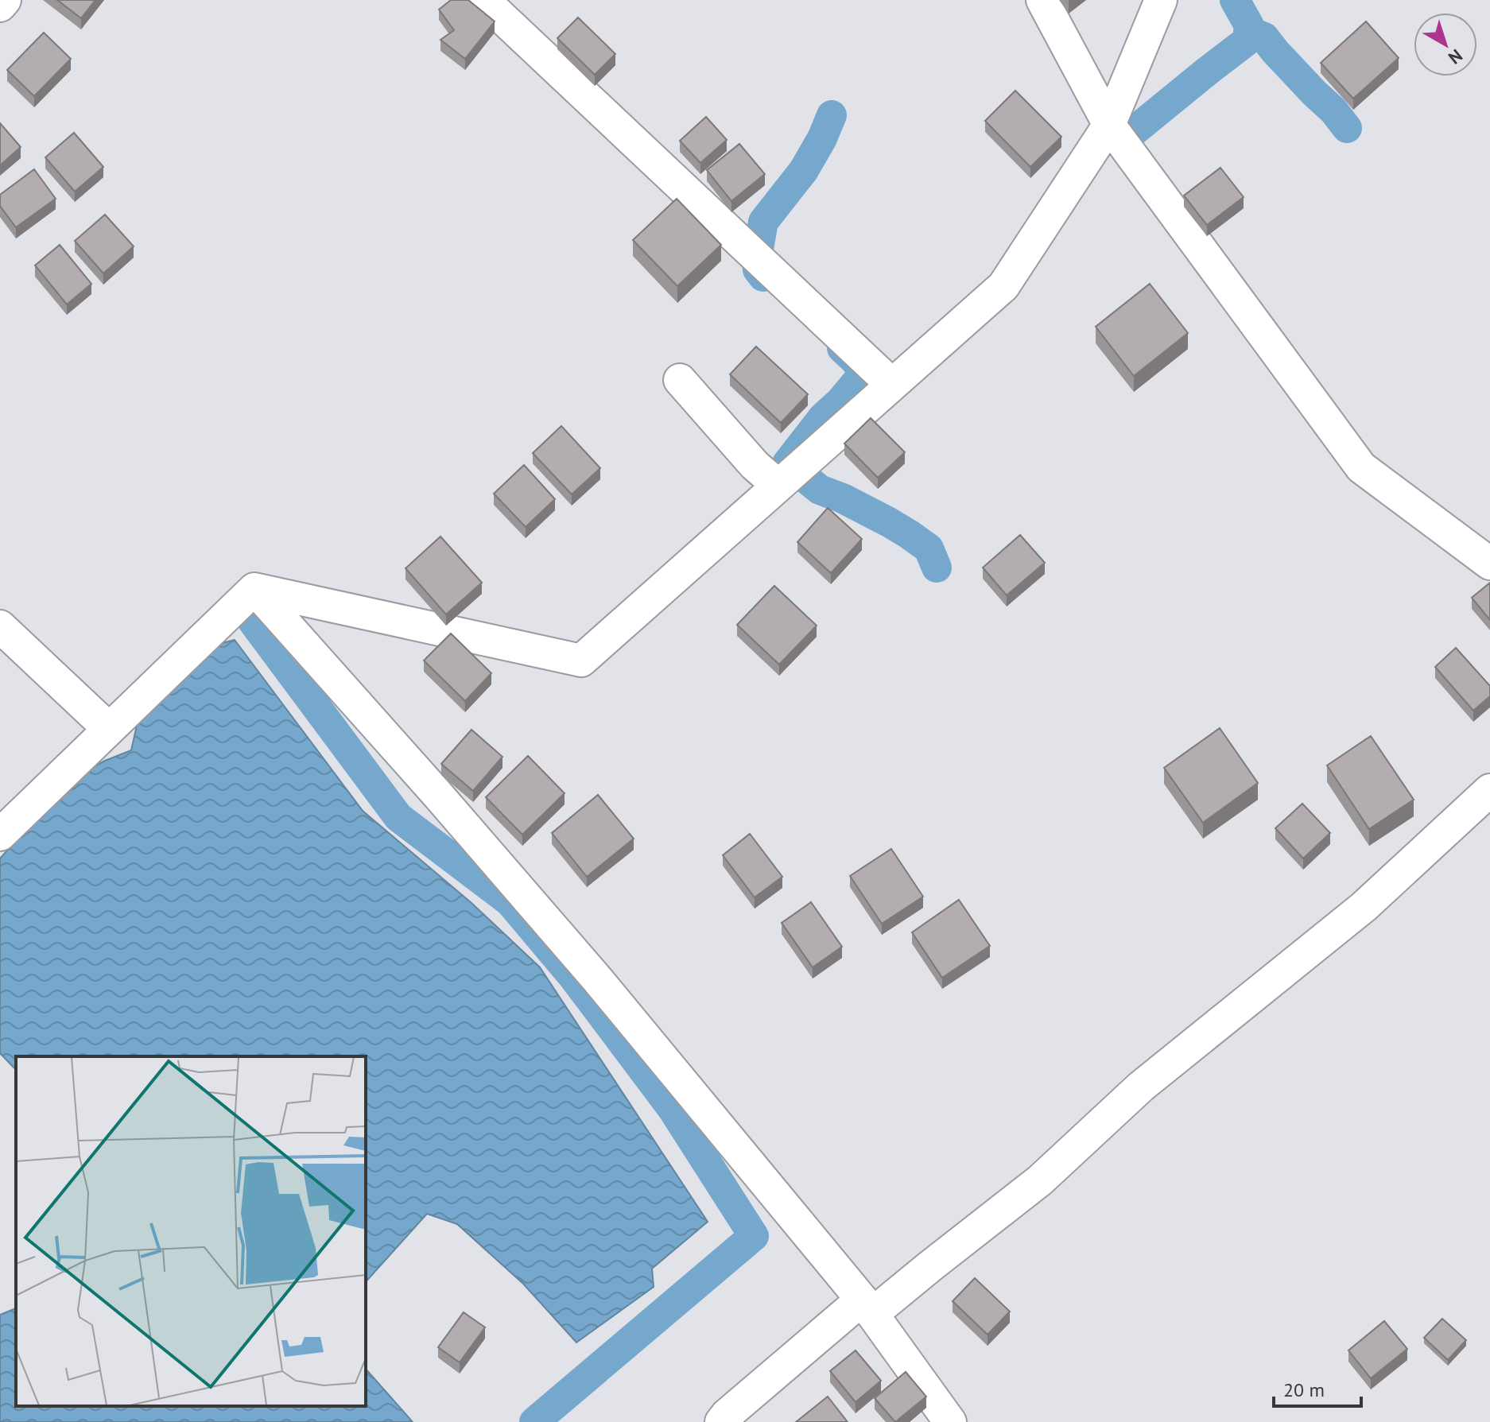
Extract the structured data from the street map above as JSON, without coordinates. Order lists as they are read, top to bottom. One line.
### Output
{"scale_bar":"20 m","north":"bottom right"}
